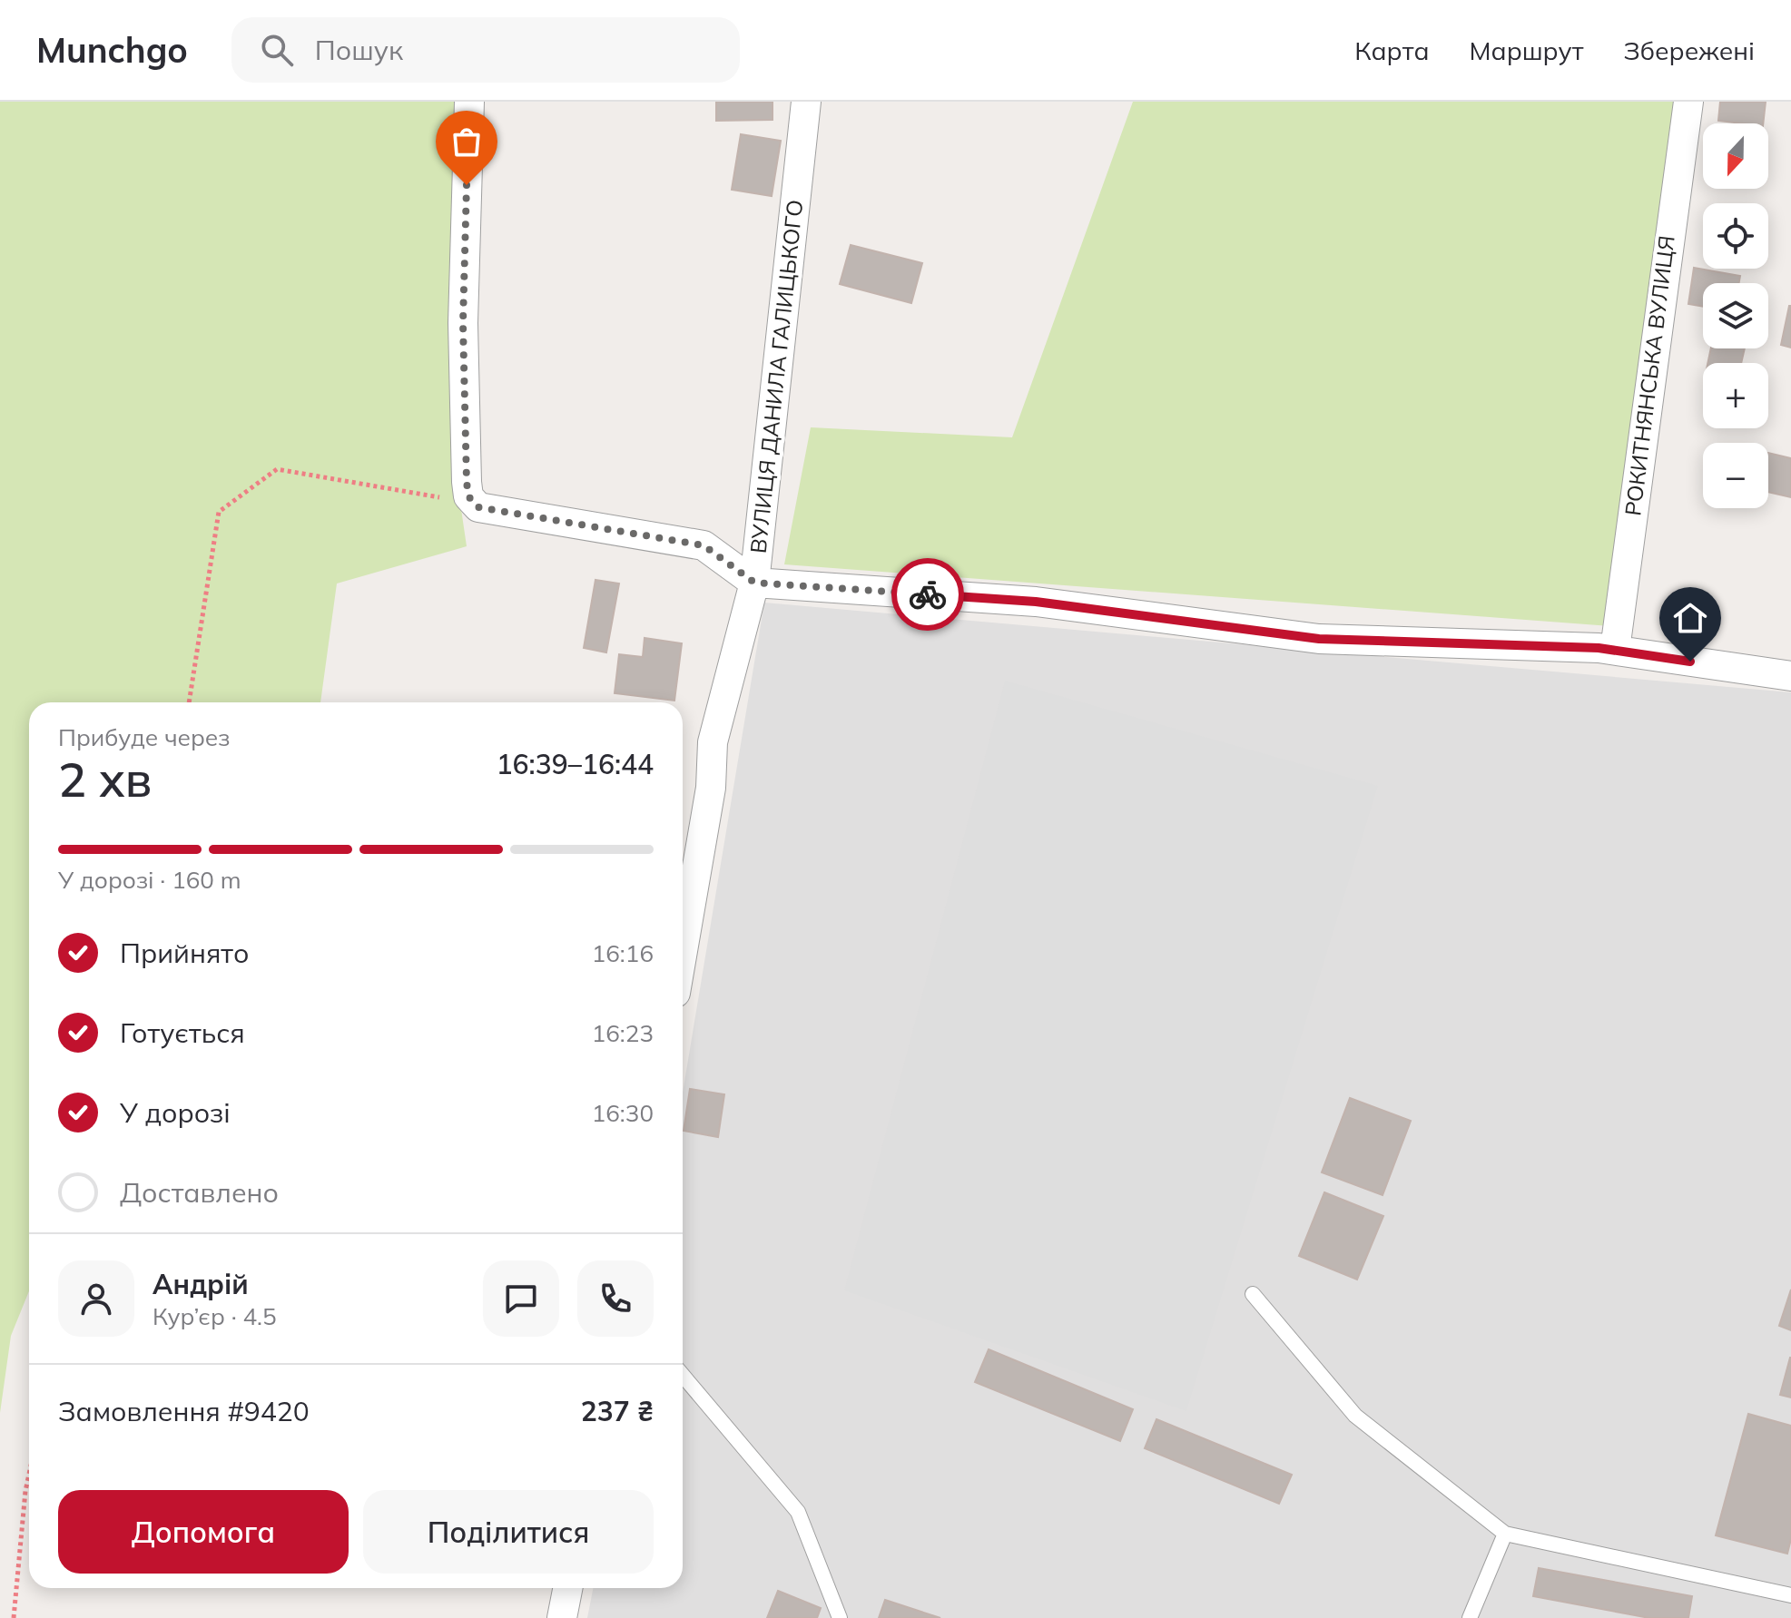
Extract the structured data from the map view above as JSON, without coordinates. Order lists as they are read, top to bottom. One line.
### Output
{"streets":{"street":["РОКИТНЯНСЬКА ВУЛИЦЯ","ВУЛИЦЯ ДАНИЛА ГАЛИЦЬКОГО"]},"north":"bottom","page":{"header":"Munchgo","search":"Пошук","nav":["Карта","Маршрут","Збережені"],"map_buttons":["+","−"],"heading":["2 хв","Прибуде через","16:39–16:44"],"panel":["Андрій","Кур’єр · 4.5","Замовлення #9420","237 ₴"],"bar":"У дорозі · 160 m","list":[["Прийнято","16:16"],["Готується","16:23"],["У дорозі","16:30"],"Доставлено"],"buttons":["Допомога","Поділитися"]}}
